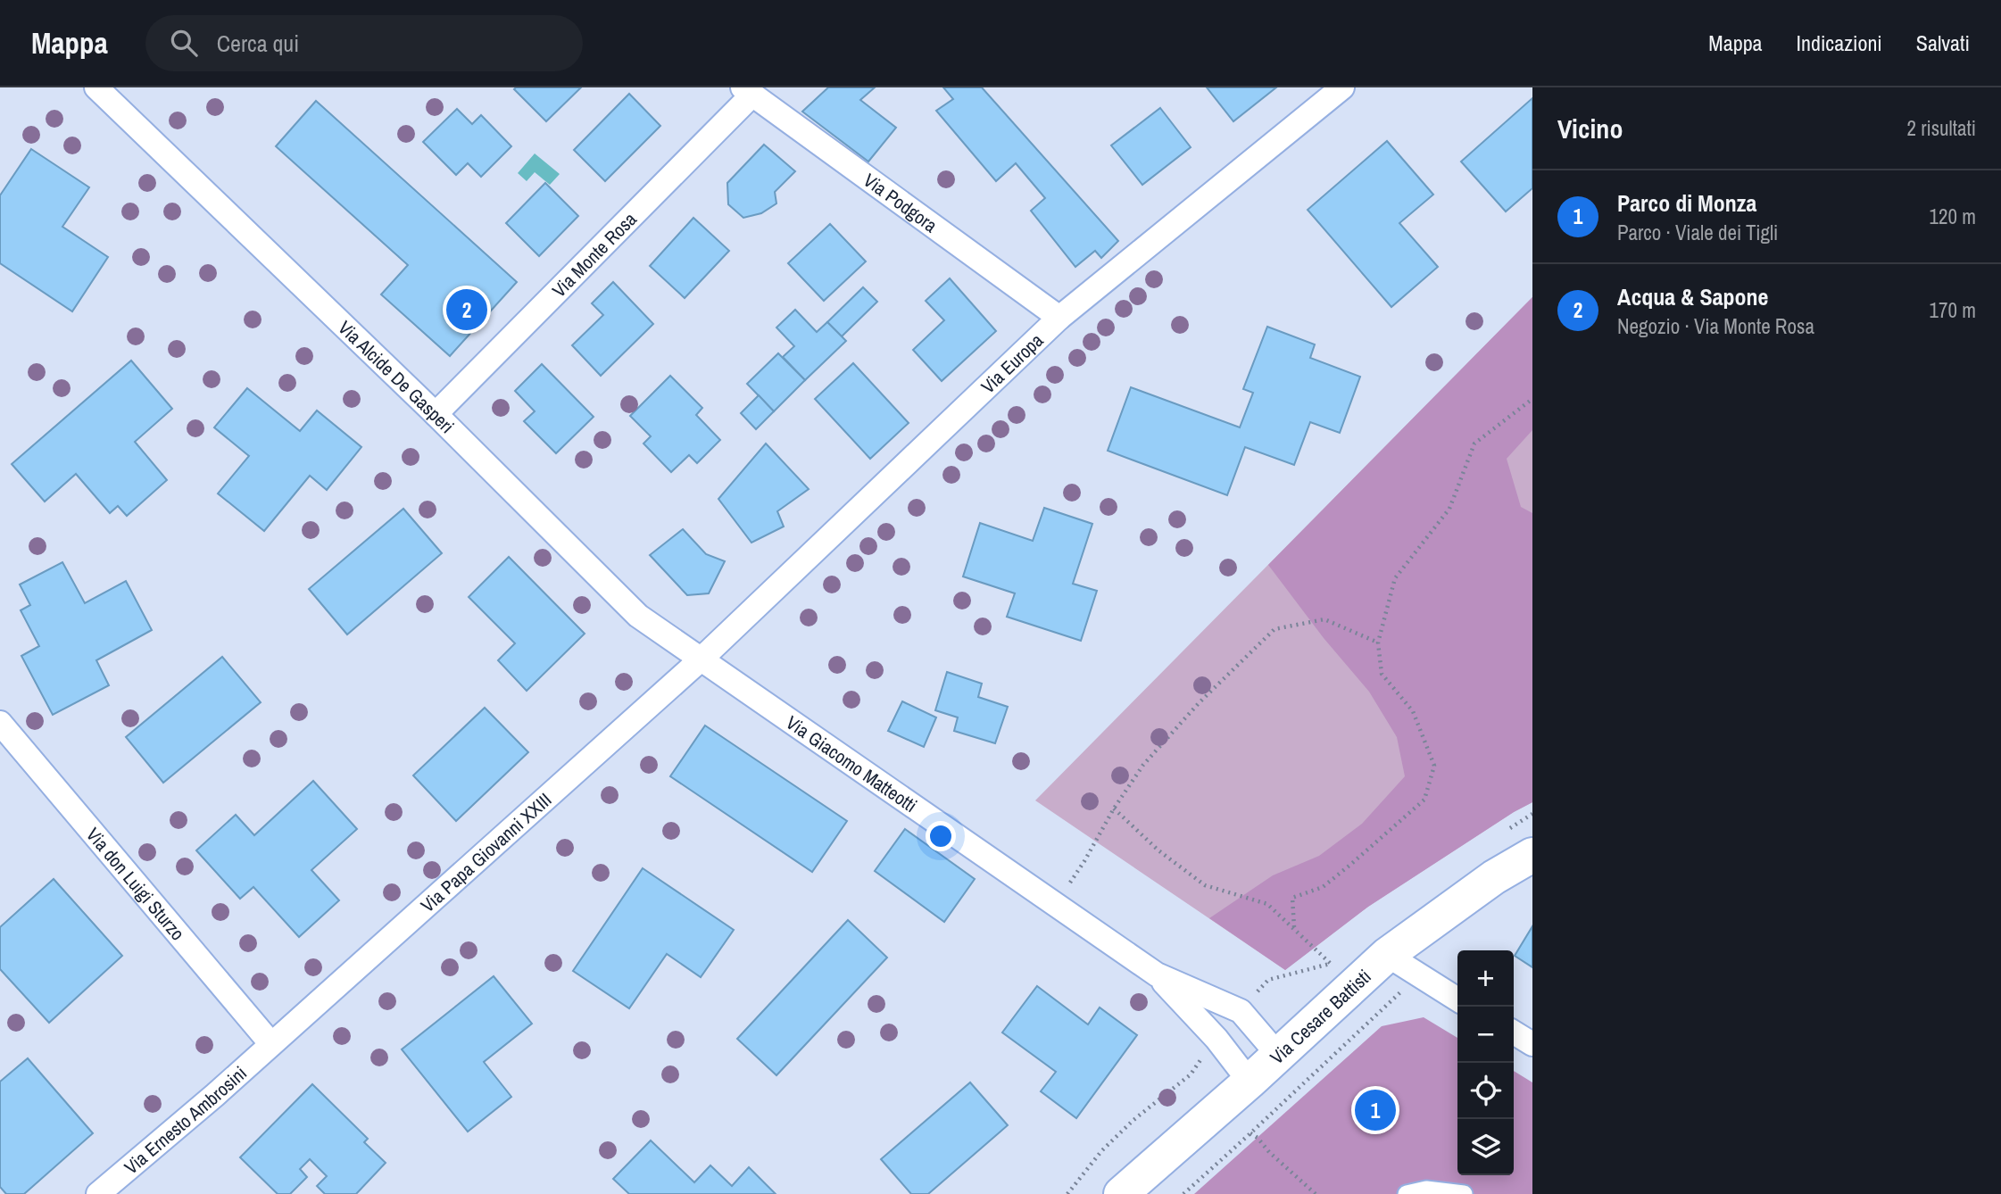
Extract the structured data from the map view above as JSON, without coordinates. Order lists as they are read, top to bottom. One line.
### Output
{"streets":{"main road":["Via Cesare Battisti"],"street":["Via Podgora","Via Monte Rosa","Via Europa","Via Alcide De Gasperi","Via Giacomo Matteotti","Via Papa Giovanni XXIII","Via don Luigi Sturzo","Via Ernesto Ambrosini"]},"crossings":[["Via Podgora","Via Monte Rosa"],["Via Podgora","Via Europa"],["Via Monte Rosa","Via Alcide De Gasperi"],["Via Europa","Via Alcide De Gasperi"],["Via Europa","Via Giacomo Matteotti"],["Via Europa","Via Papa Giovanni XXIII"],["Via Alcide De Gasperi","Via Giacomo Matteotti"],["Via Alcide De Gasperi","Via Papa Giovanni XXIII"],["Via Giacomo Matteotti","Via Papa Giovanni XXIII"],["Via Giacomo Matteotti","Via Cesare Battisti"],["Via Papa Giovanni XXIII","Via don Luigi Sturzo"],["Via Papa Giovanni XXIII","Via Ernesto Ambrosini"],["Via don Luigi Sturzo","Via Ernesto Ambrosini"]],"page":{"header":"Mappa","search":"Cerca qui","nav":["Mappa","Indicazioni","Salvati"],"heading":["Vicino","2 risultati"],"list":[{"mark":"1","name":"Parco di Monza","note":"Parco · Viale dei Tigli","value":"120 m"},{"mark":"2","name":"Acqua & Sapone","note":"Negozio · Via Monte Rosa","value":"170 m"}],"pins":["2","1"],"map_buttons":["+","−"]}}
